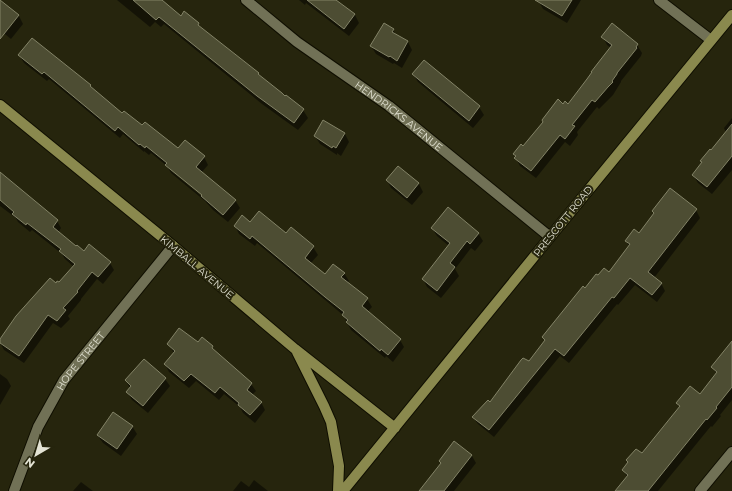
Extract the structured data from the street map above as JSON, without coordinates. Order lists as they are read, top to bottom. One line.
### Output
{"streets":{"main road":["PRESCOTT ROAD","KIMBALL AVENUE"],"street":["HENDRICKS AVENUE","HOPE STREET"]},"crossings":[["HENDRICKS AVENUE","PRESCOTT ROAD"],["PRESCOTT ROAD","KIMBALL AVENUE"],["KIMBALL AVENUE","HOPE STREET"]],"north":"bottom left"}
